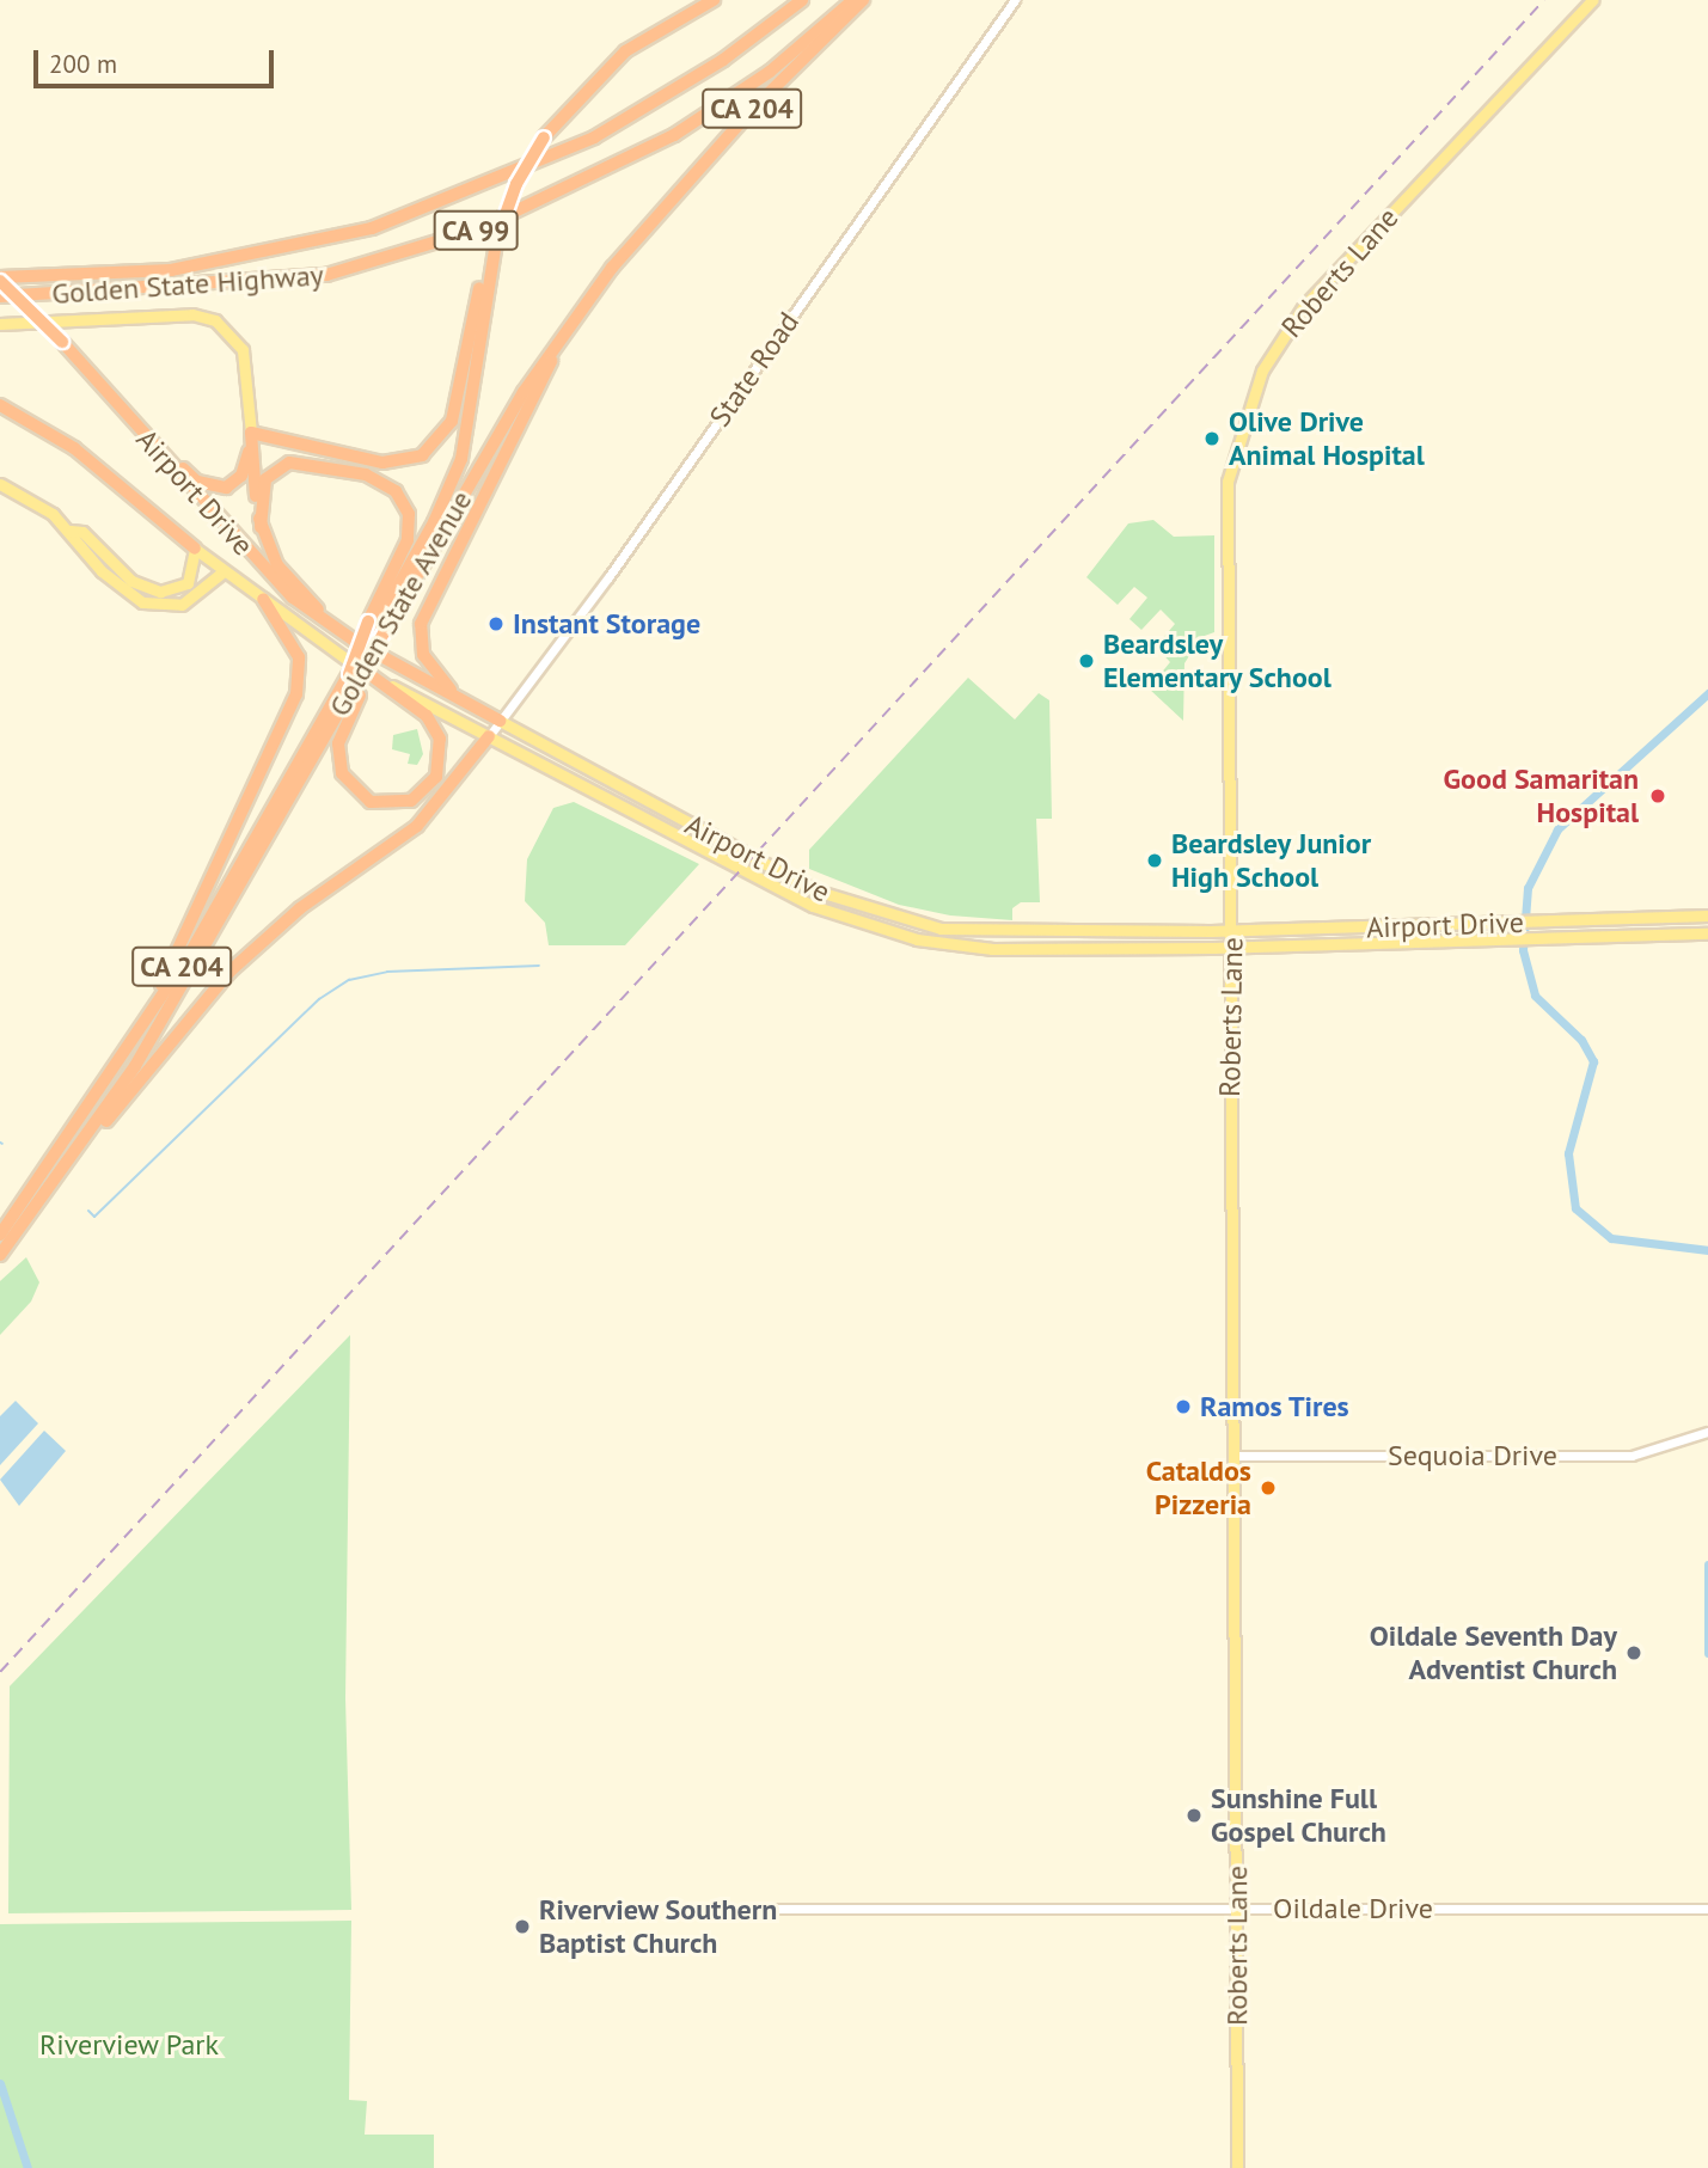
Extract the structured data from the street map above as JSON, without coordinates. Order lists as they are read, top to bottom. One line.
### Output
{"streets":{"highway":["CA 204","CA 99","Golden State Highway","Airport Drive","Golden State Avenue"],"main road":["Roberts Lane"],"street":["State Road","Sequoia Drive","Oildale Drive"]},"crossings":[["Roberts Lane","Airport Drive"],["Roberts Lane","Sequoia Drive"],["Roberts Lane","Oildale Drive"],["Golden State Highway","Airport Drive"],["State Road","Airport Drive"]],"parks":["Riverview Park"],"places":["Olive Drive Animal Hospital","Instant Storage","Beardsley Elementary School","Good Samaritan Hospital","Beardsley Junior High School","Ramos Tires","Cataldos Pizzeria","Oildale Seventh Day Adventist Church","Sunshine Full Gospel Church","Riverview Southern Baptist Church"],"scale_bar":"200 m"}
